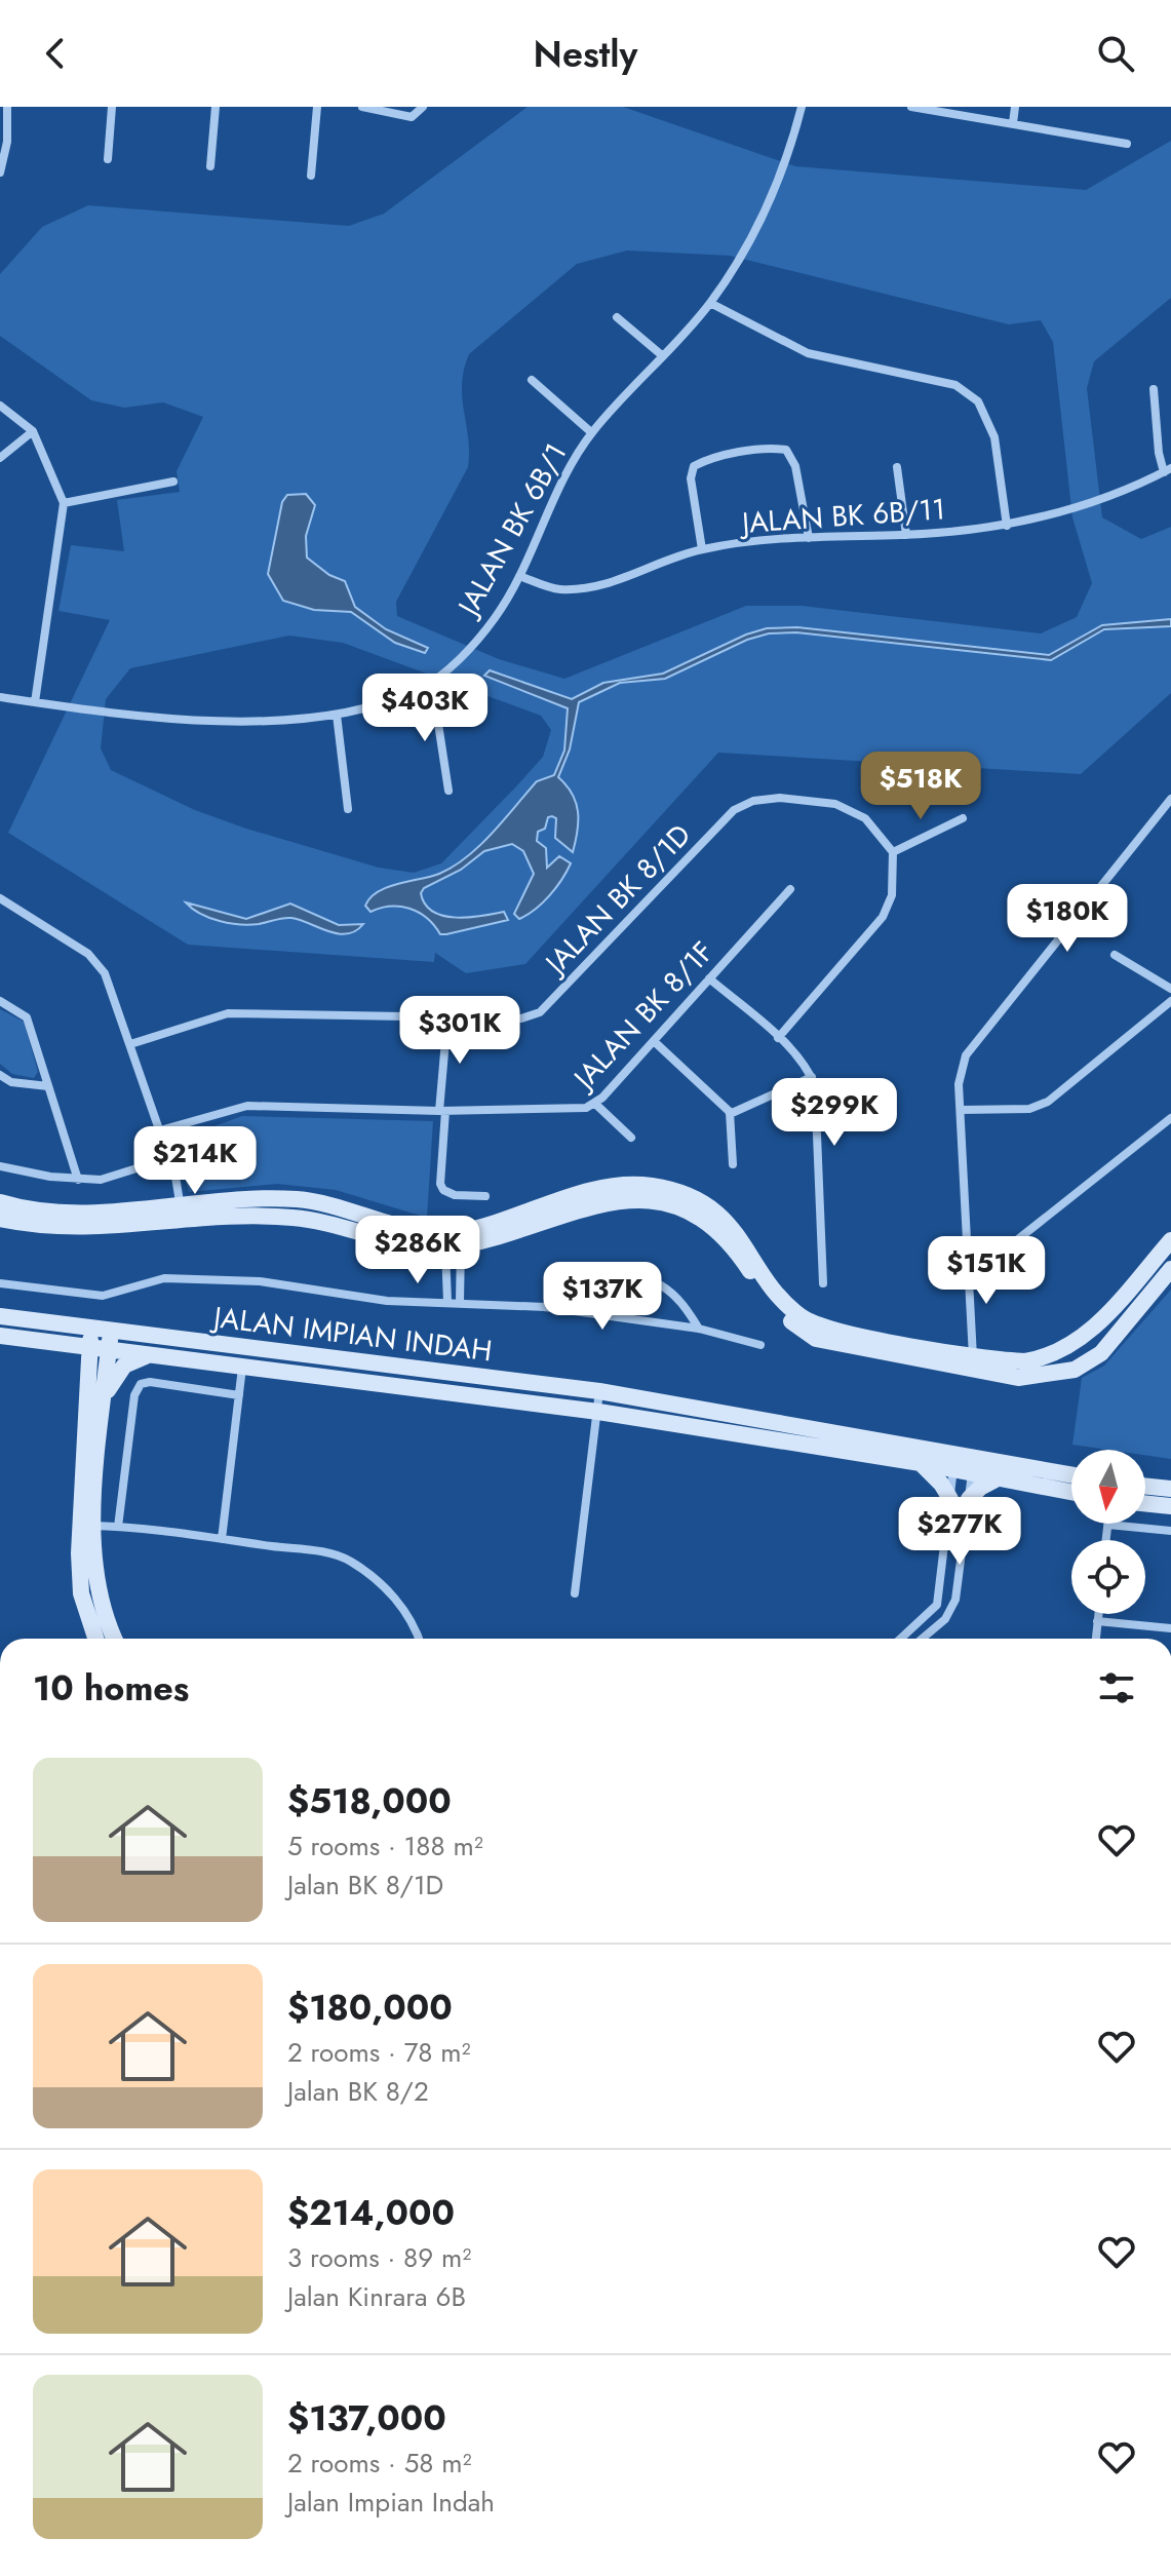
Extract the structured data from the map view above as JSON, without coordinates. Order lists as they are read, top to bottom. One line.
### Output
{"streets":{"street":["JALAN BK 6B/11","JALAN BK 6B/1","JALAN BK 8/1D","JALAN BK 8/1F","JALAN IMPIAN INDAH"]},"crossings":[["JALAN BK 6B/11","JALAN BK 6B/1"]],"north":"bottom","page":{"header":"Nestly","price":["$403K","$518K","$180K","$301K","$299K","$214K","$286K","$151K","$137K","$277K"],"heading":"10 homes","list":[{"name":"$518,000","note":"5 rooms · 188 m² · Jalan BK 8/1D"},{"name":"$180,000","note":"2 rooms · 78 m² · Jalan BK 8/2"},{"name":"$214,000","note":"3 rooms · 89 m² · Jalan Kinrara 6B"},{"name":"$137,000","note":"2 rooms · 58 m² · Jalan Impian Indah"}]}}
